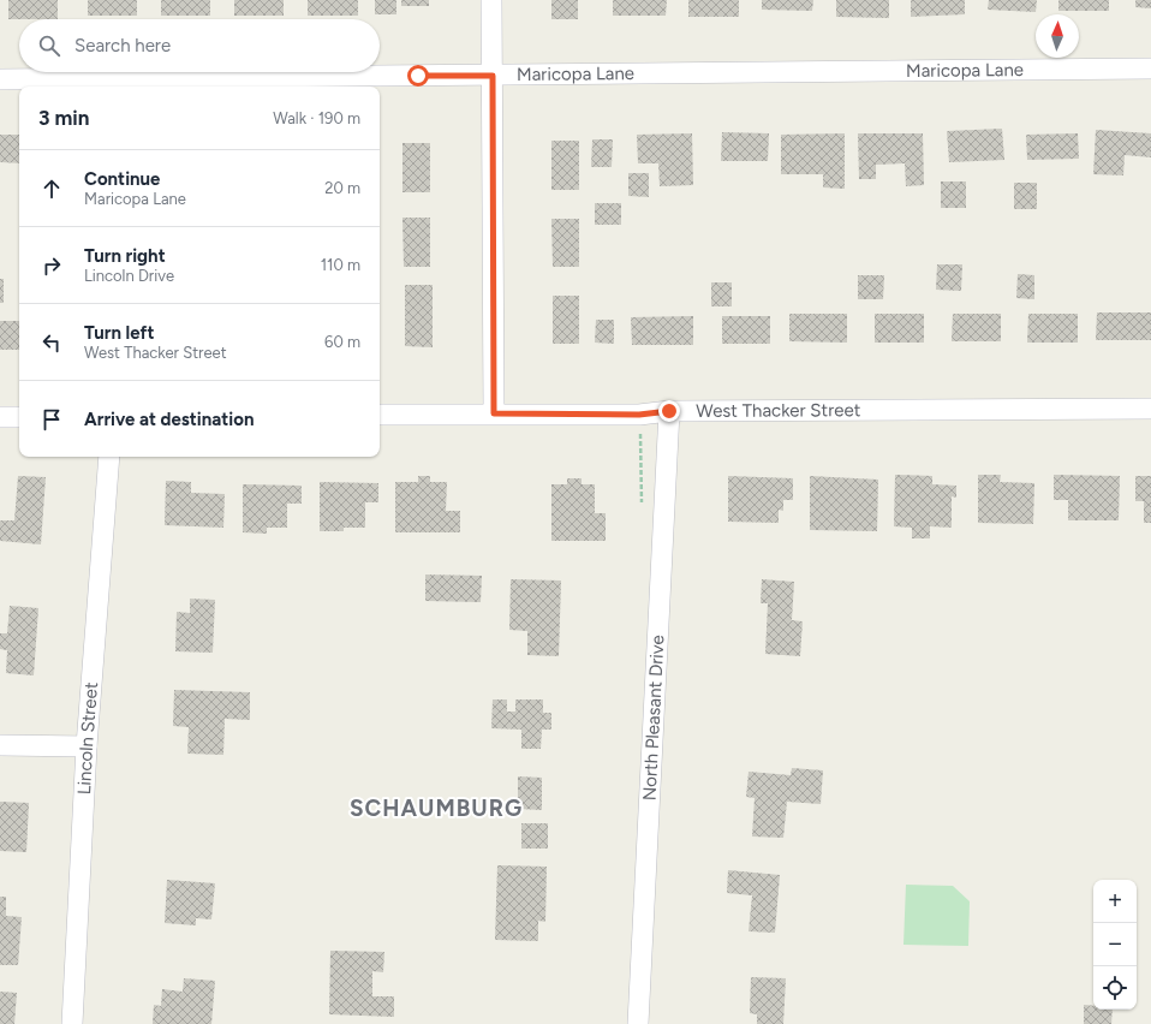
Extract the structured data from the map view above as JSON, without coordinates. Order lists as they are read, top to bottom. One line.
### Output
{"streets":{"street":["Maricopa Lane","West Thacker Street","North Pleasant Drive","Lincoln Street"]},"crossings":[["West Thacker Street","North Pleasant Drive"]],"districts":["SCHAUMBURG"],"north":"top","page":{"search":"Search here","heading":["3 min","Walk · 190 m"],"list":[["Continue","Maricopa Lane","20 m"],["Turn right","Lincoln Drive","110 m"],["Turn left","West Thacker Street","60 m"],"Arrive at destination"],"map_buttons":["+","−"]}}
